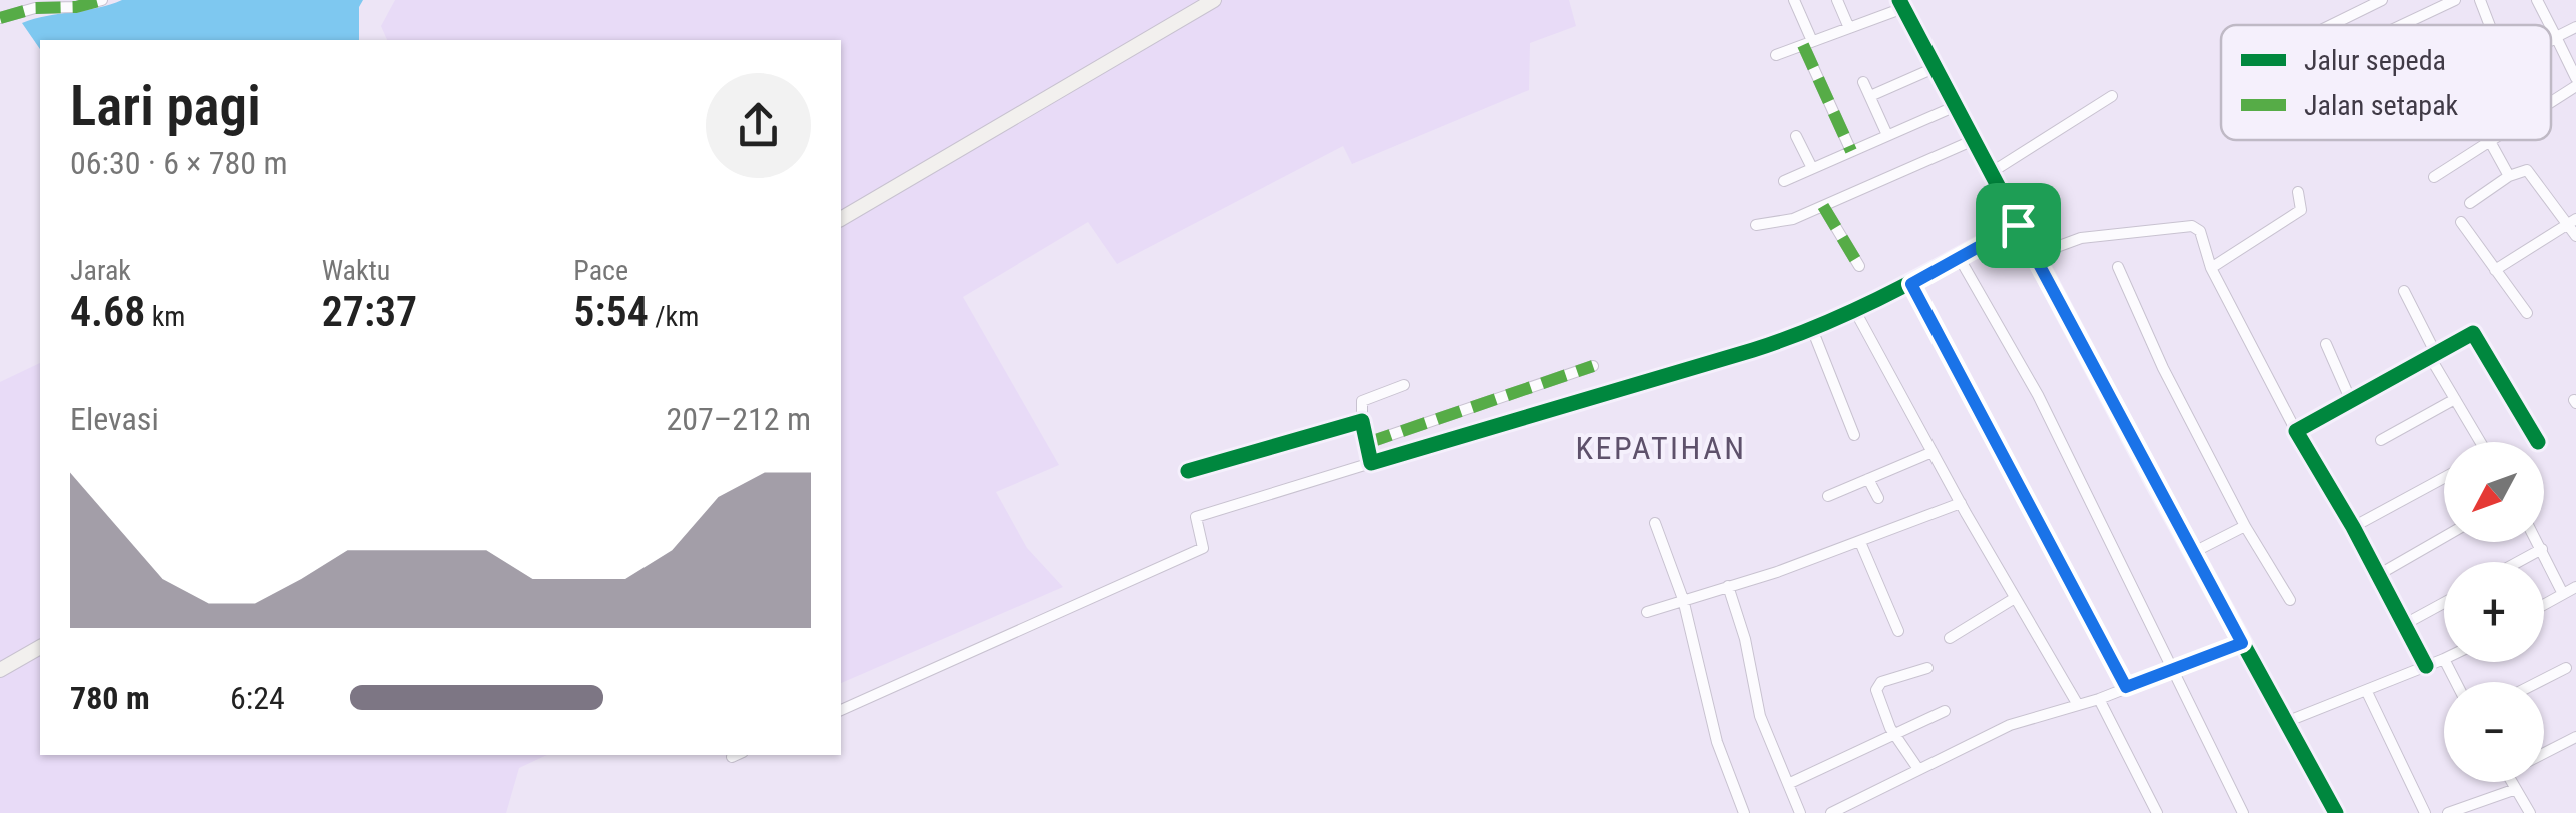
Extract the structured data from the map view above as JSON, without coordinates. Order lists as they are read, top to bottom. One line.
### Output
{"districts":["KEPATIHAN"],"legend":["Jalur sepeda","Jalan setapak"],"north":"bottom left","page":{"heading":["Lari pagi","06:30 · 6 × 780 m"],"stats":[["Jarak","4.68 km"],["Waktu","27:37"],["Pace","5:54 /km"]],"chart":["Elevasi","207–212 m"],"map_buttons":["+","−"],"list":[{"name":"780 m","note":"6:24"}]}}
